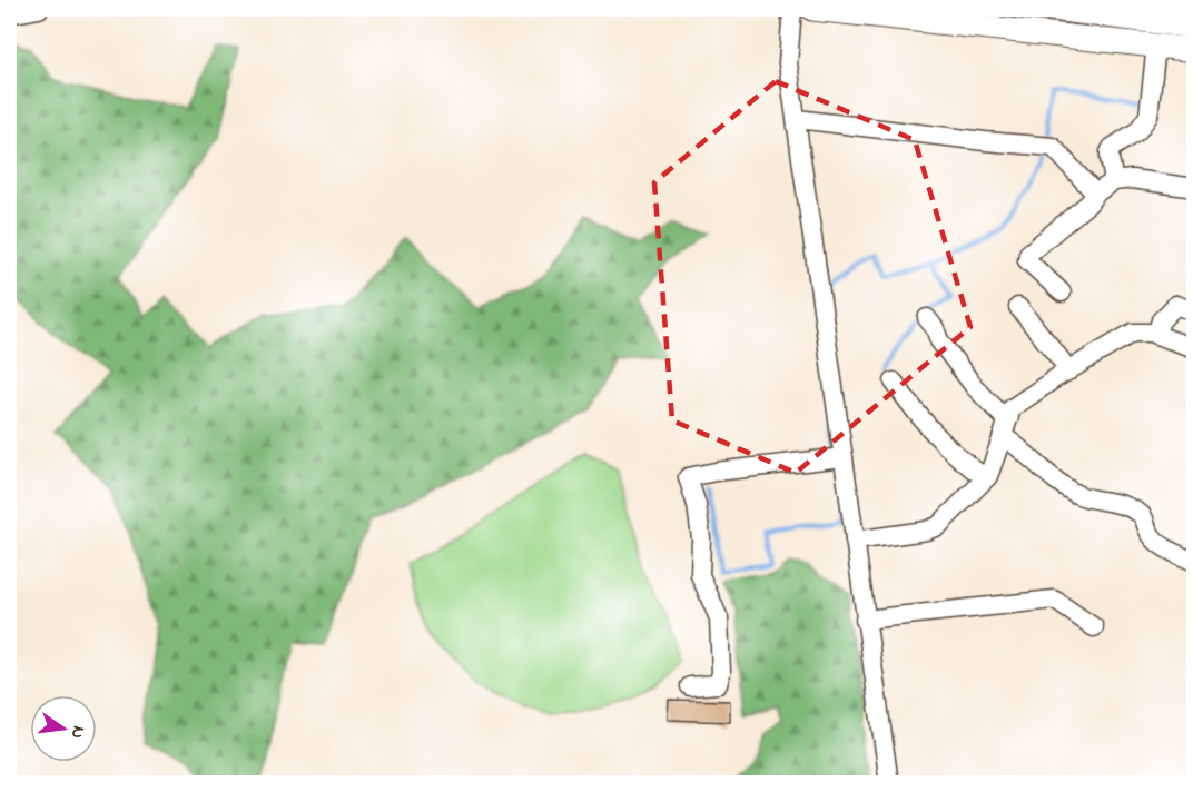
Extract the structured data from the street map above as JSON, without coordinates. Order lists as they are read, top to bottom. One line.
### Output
{"north":"right"}
